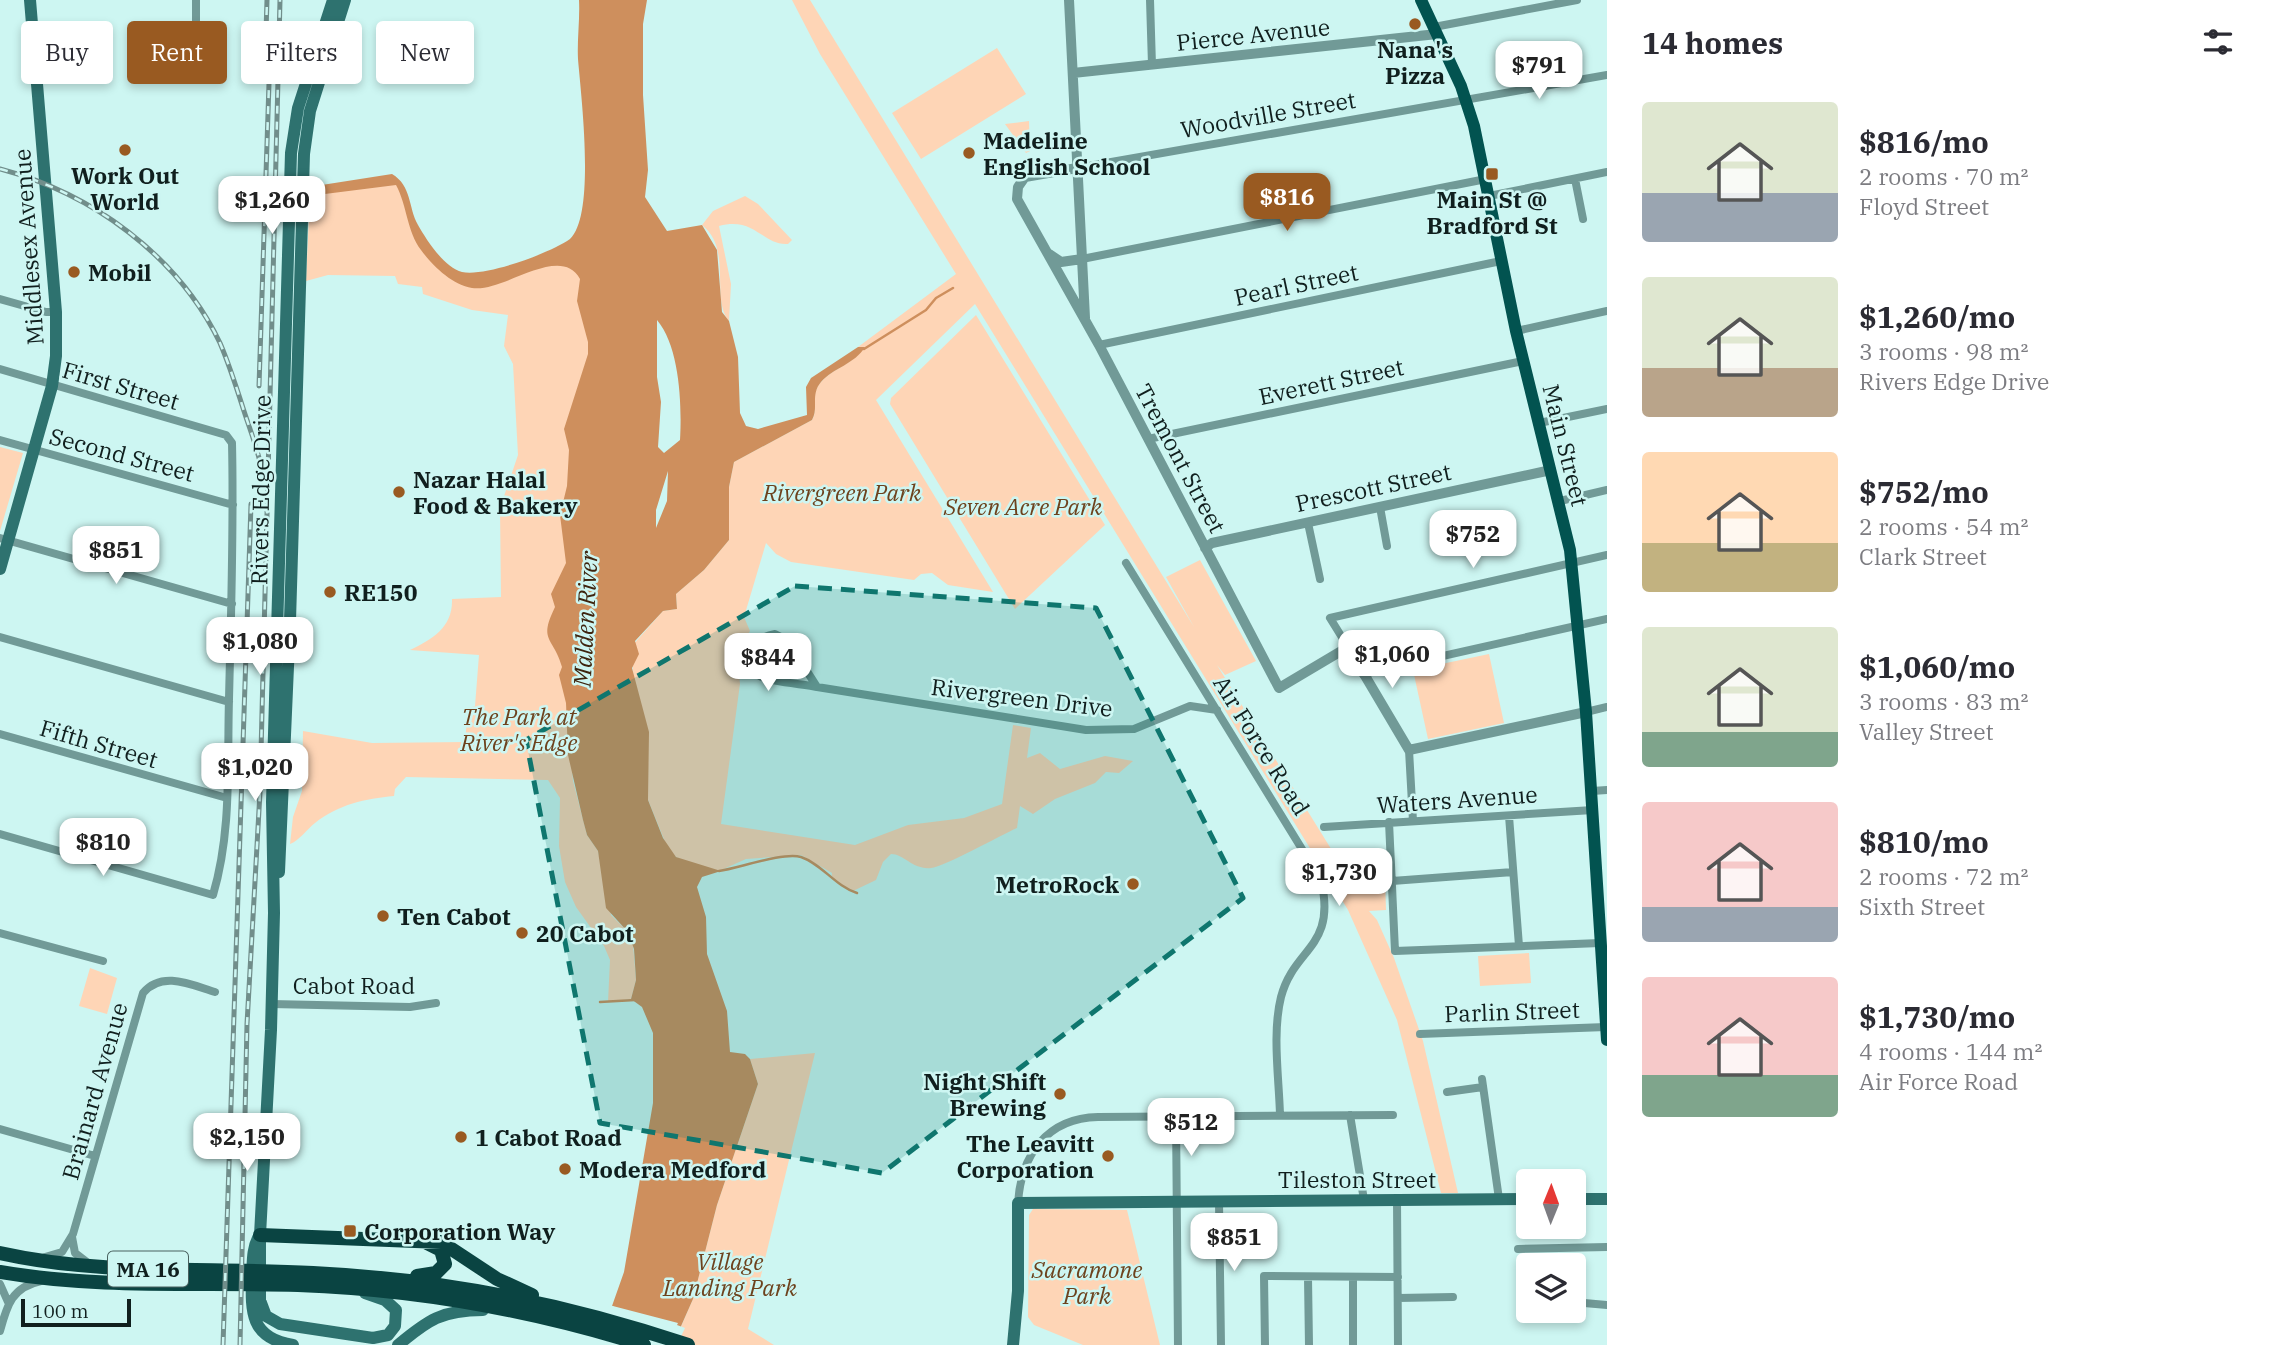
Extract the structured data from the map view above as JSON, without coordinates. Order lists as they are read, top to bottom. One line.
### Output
{"streets":{"highway":["MA 16"],"main road":["Middlesex Avenue","Main Street","Rivers Edge Drive","Tileston Street"],"street":["Pierce Avenue","Woodville Street","Pearl Street","Everett Street","First Street","Second Street","Tremont Street","Prescott Street","Rivergreen Drive","Fifth Street","Air Force Road","Waters Avenue","Cabot Road","Parlin Street","Brainard Avenue"]},"crossings":[["Pierce Avenue","Main Street"],["Woodville Street","Main Street"],["Woodville Street","Tremont Street"],["Middlesex Avenue","First Street"],["Middlesex Avenue","Second Street"],["Pearl Street","Main Street"],["Pearl Street","Tremont Street"],["Everett Street","Main Street"],["Everett Street","Tremont Street"],["First Street","Second Street"],["Main Street","Prescott Street"],["Main Street","Waters Avenue"],["Main Street","Parlin Street"],["Tremont Street","Prescott Street"],["Rivers Edge Drive","Cabot Road"],["Rivers Edge Drive","MA 16"],["Rivergreen Drive","Air Force Road"]],"water":["Malden River"],"parks":["Rivergreen Park","Seven Acre Park","The Park at River's Edge","Village Landing Park","Sacramone Park"],"places":{"other":["Nana's Pizza","Work Out World","Madeline English School","Mobil","Nazar Halal Food & Bakery","RE150","MetroRock","Ten Cabot","20 Cabot","Night Shift Brewing","1 Cabot Road","The Leavitt Corporation","Modera Medford"],"transit":["Main St @ Bradford St","Corporation Way"]},"scale_bar":"100 m","north":"top","page":{"heading":"14 homes","chip":["Buy","Rent","Filters","New"],"price":["$791","$816","$1,260","$752","$851","$1,080","$1,060","$844","$1,020","$810","$1,730","$512","$2,150","$851"],"list":[{"name":"$816/mo","note":"2 rooms · 70 m² · Floyd Street"},{"name":"$1,260/mo","note":"3 rooms · 98 m² · Rivers Edge Drive"},{"name":"$752/mo","note":"2 rooms · 54 m² · Clark Street"},{"name":"$1,060/mo","note":"3 rooms · 83 m² · Valley Street"},{"name":"$810/mo","note":"2 rooms · 72 m² · Sixth Street"},{"name":"$1,730/mo","note":"4 rooms · 144 m² · Air Force Road"}],"scale":"100 m"}}
